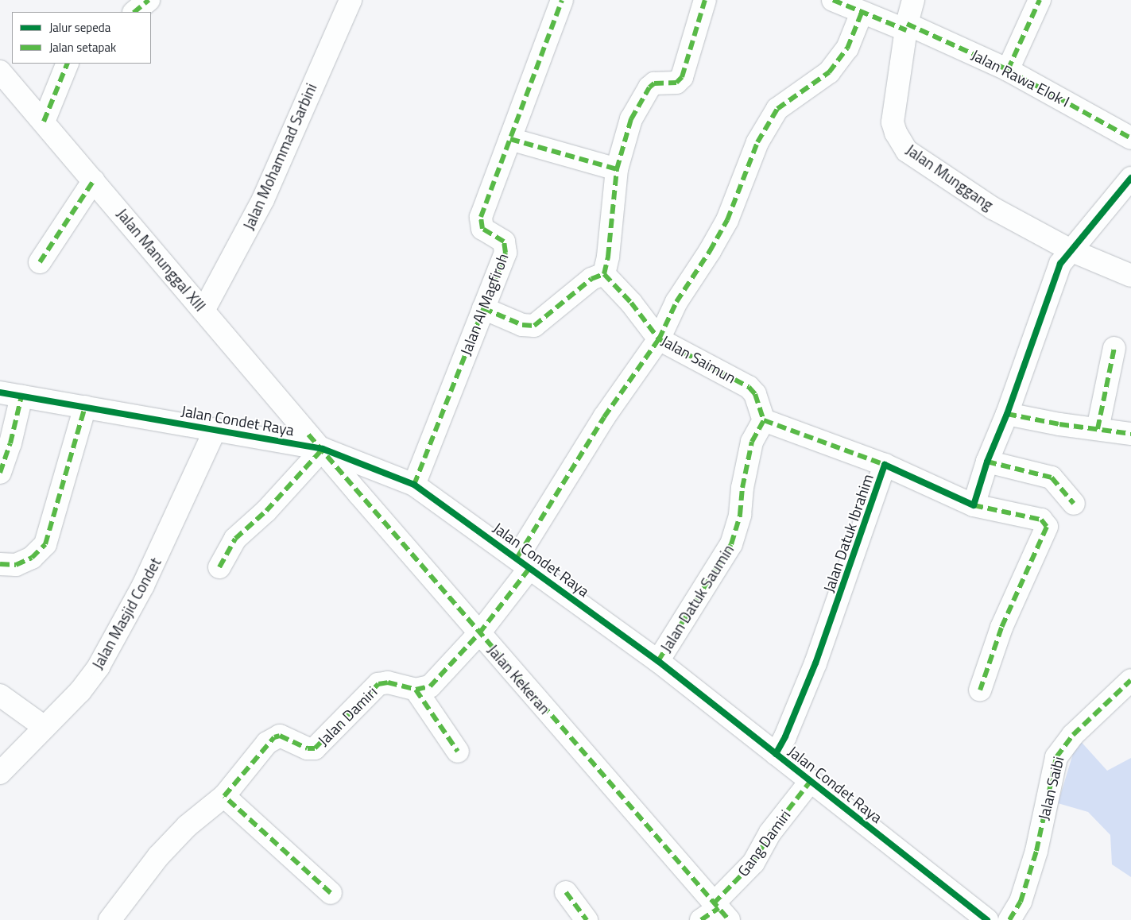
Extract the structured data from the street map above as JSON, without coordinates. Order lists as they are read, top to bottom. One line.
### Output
{"streets":{"street":["Jalan Rawa Elok I","Jalan Mohammad Sarbini","Jalan Munggang","Jalan Manunggal XIII","Jalan Al Magfiroh","Jalan Saimun","Jalan Condet Raya","Jalan Datuk Ibrahim","Jalan Datuk Saumin","Jalan Masjid Condet","Jalan Kekeran","Jalan Damiri","Jalan Saibi","Gang Damiri"]},"crossings":[["Jalan Rawa Elok I","Jalan Munggang"],["Jalan Mohammad Sarbini","Jalan Manunggal XIII"],["Jalan Manunggal XIII","Jalan Condet Raya"],["Jalan Manunggal XIII","Jalan Kekeran"],["Jalan Al Magfiroh","Jalan Condet Raya"],["Jalan Saimun","Jalan Datuk Saumin"],["Jalan Condet Raya","Jalan Datuk Ibrahim"],["Jalan Condet Raya","Jalan Datuk Saumin"],["Jalan Condet Raya","Jalan Masjid Condet"],["Jalan Condet Raya","Jalan Kekeran"],["Jalan Condet Raya","Gang Damiri"],["Jalan Kekeran","Gang Damiri"]],"legend":["Jalur sepeda","Jalan setapak"]}
